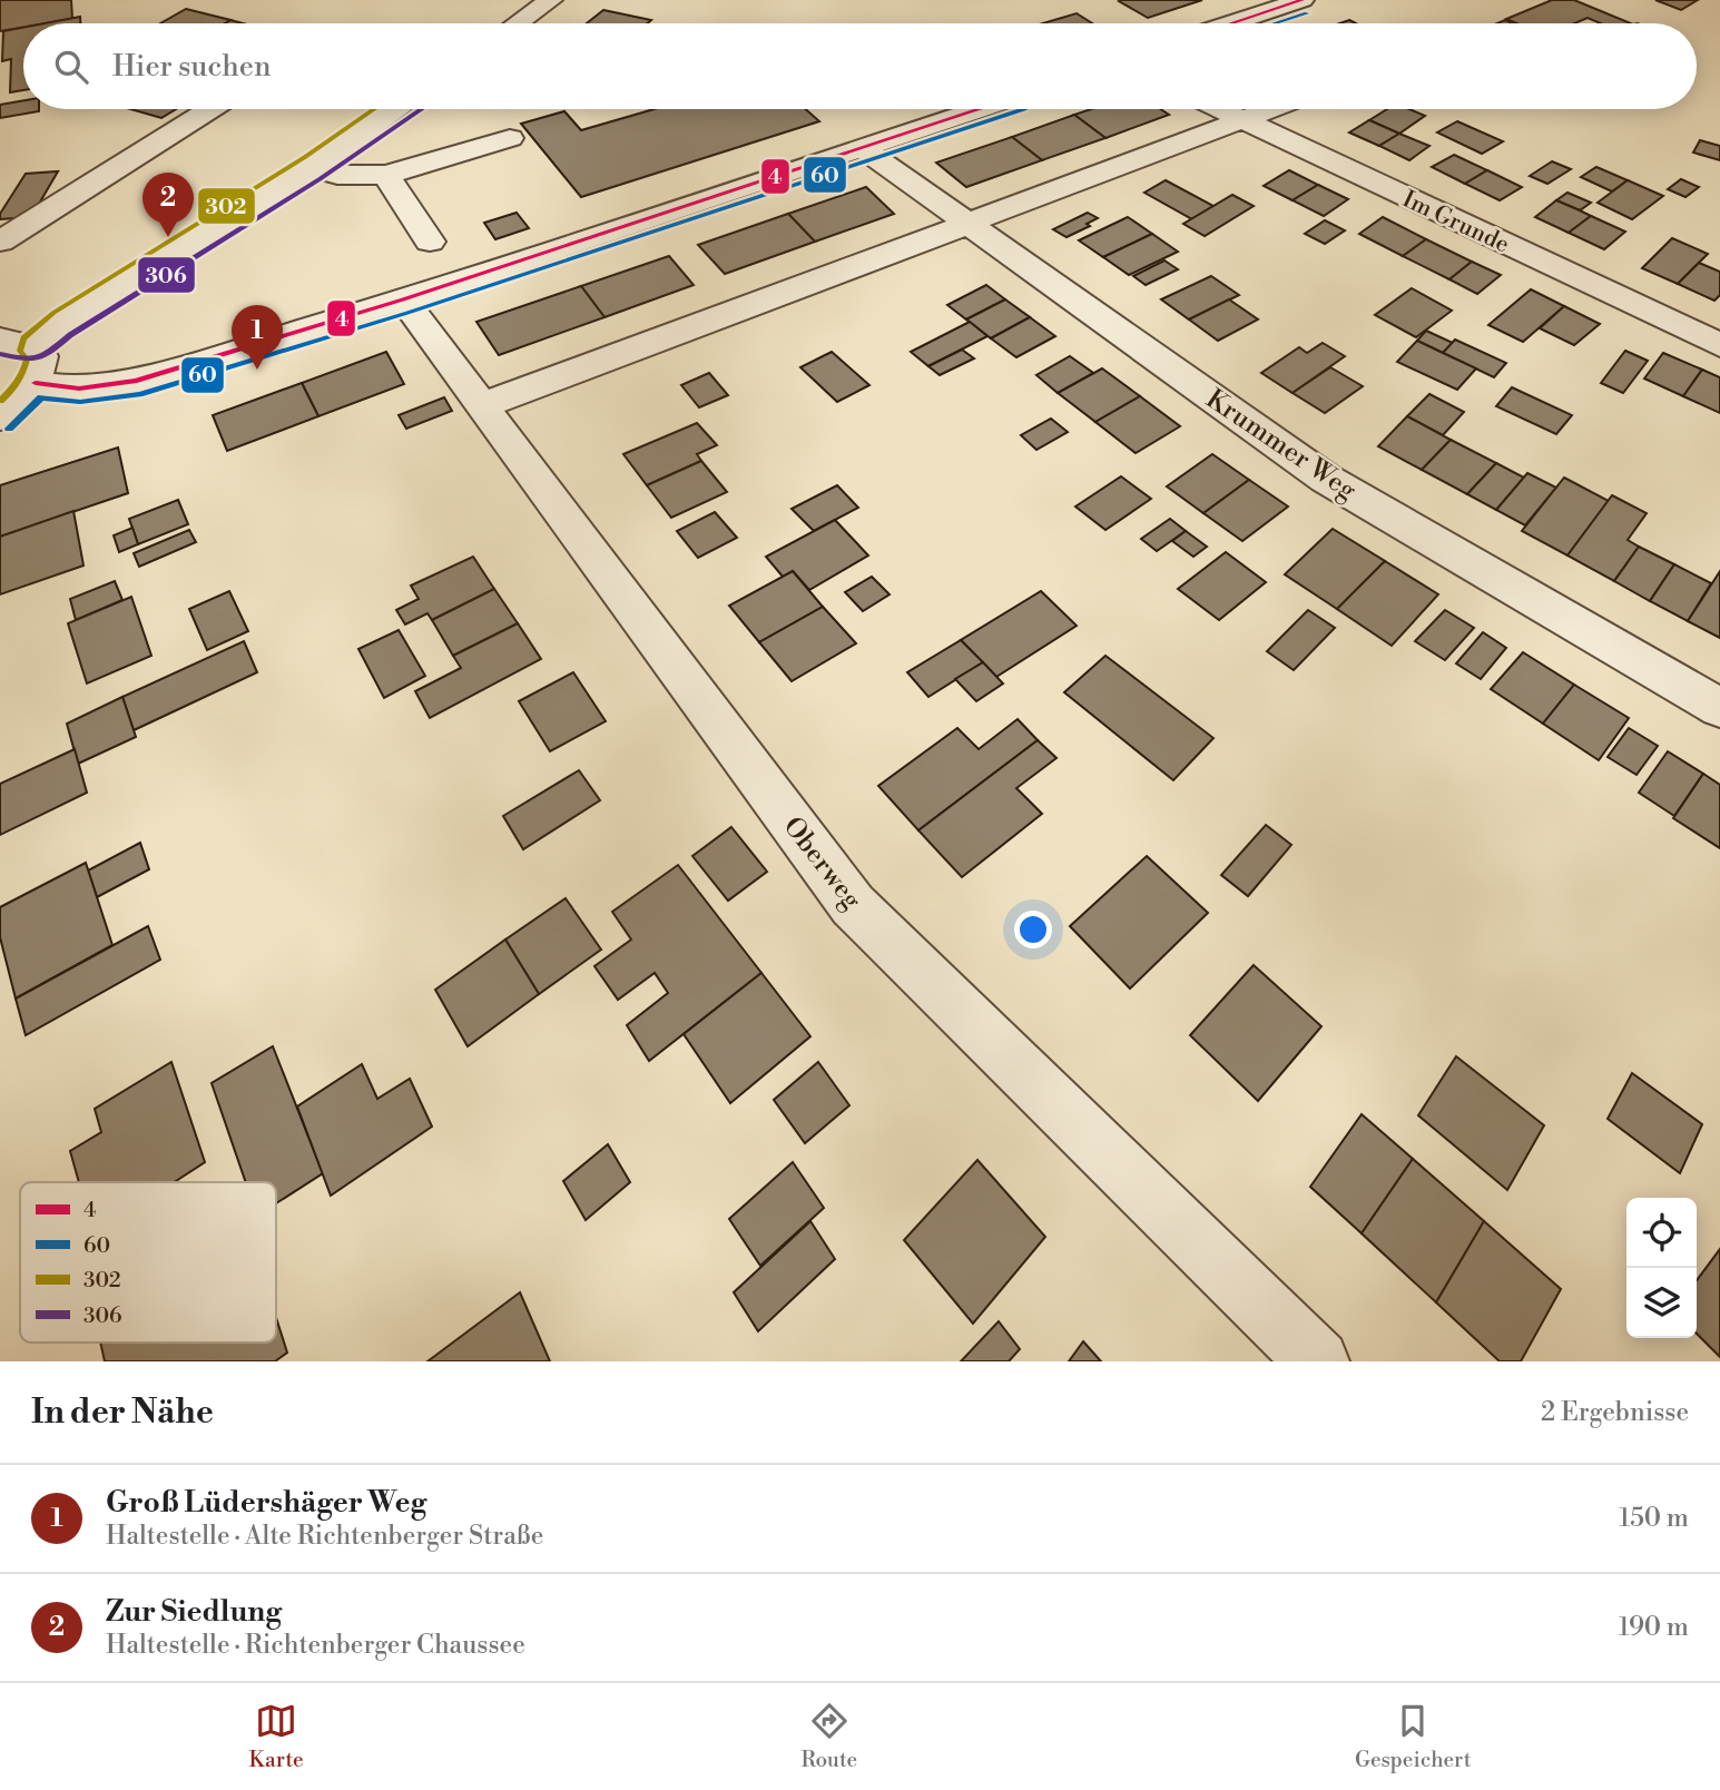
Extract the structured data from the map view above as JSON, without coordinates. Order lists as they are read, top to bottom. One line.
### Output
{"streets":{"street":["Im Grunde","Krummer Weg","Oberweg"]},"lines":["transit line 4","transit line 60","transit line 302","transit line 306"],"legend":["4","60","302","306"],"page":{"search":"Hier suchen","pins":["2","1"],"heading":["In der Nähe","2 Ergebnisse"],"list":[{"mark":"1","name":"Groß Lüdershäger Weg","note":"Haltestelle · Alte Richtenberger Straße","value":"150 m"},{"mark":"2","name":"Zur Siedlung","note":"Haltestelle · Richtenberger Chaussee","value":"190 m"}],"nav":["Karte","Route","Gespeichert"]}}
